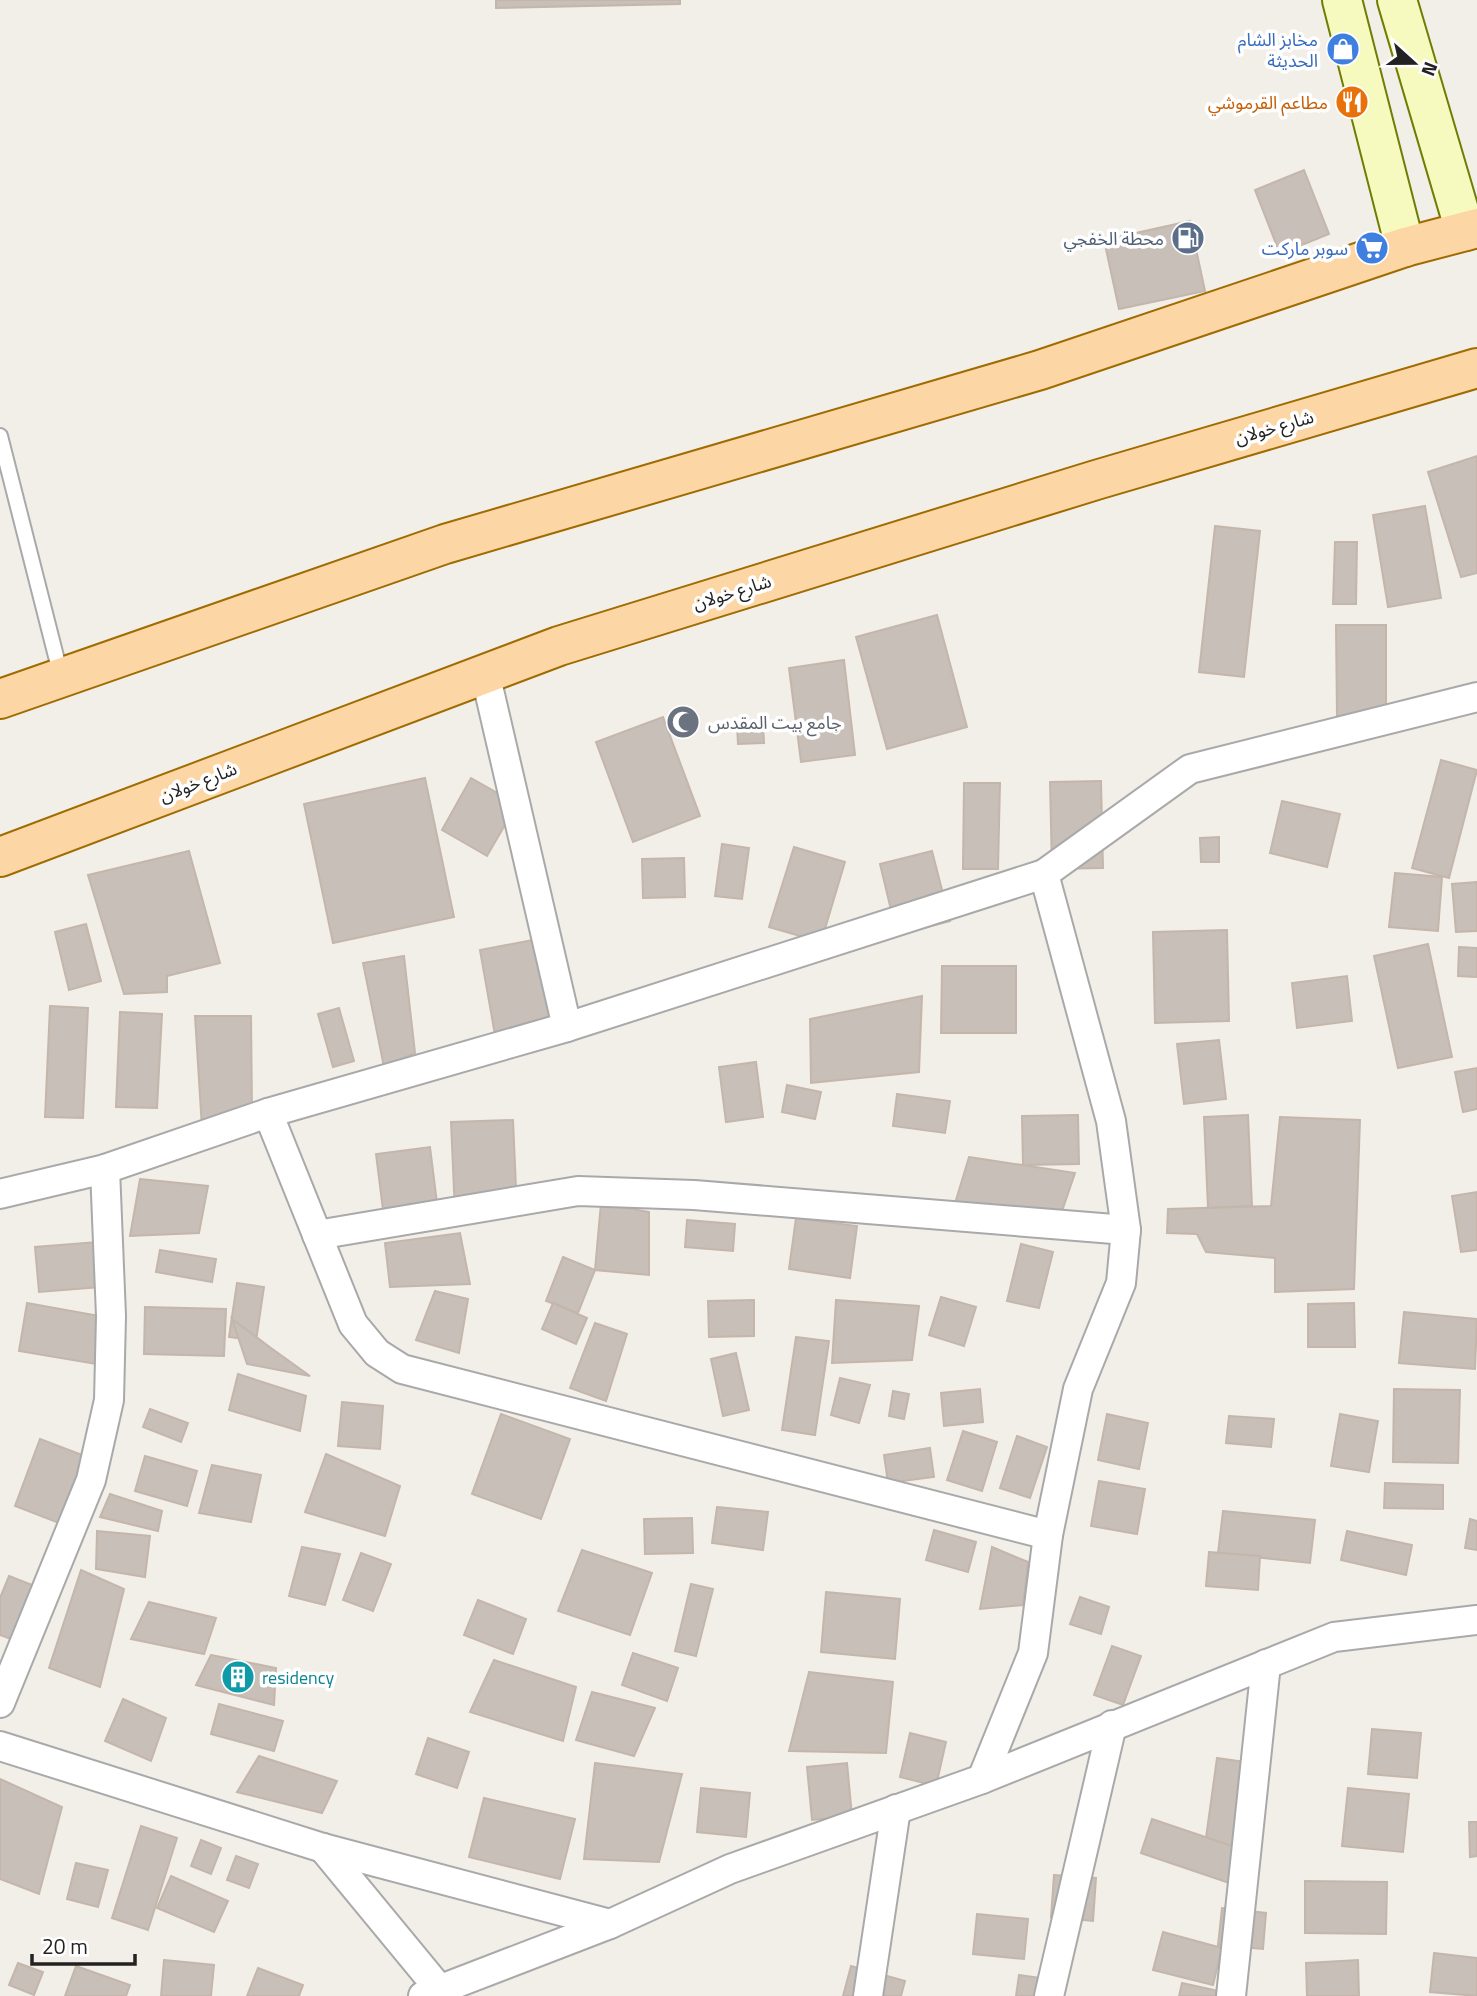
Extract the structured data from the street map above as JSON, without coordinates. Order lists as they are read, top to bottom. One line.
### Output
{"streets":{"main road":["شارع خولان"]},"places":{"shop":["مخابز الشام الحديثة"],"restaurant":["مطاعم القرموشي"],"fuel station":["محطة الخفجي"],"supermarket":["سوبر ماركت"],"mosque":["جامع بيت المقدس"],"building":["residency"]},"scale_bar":"20 m","north":"right"}
